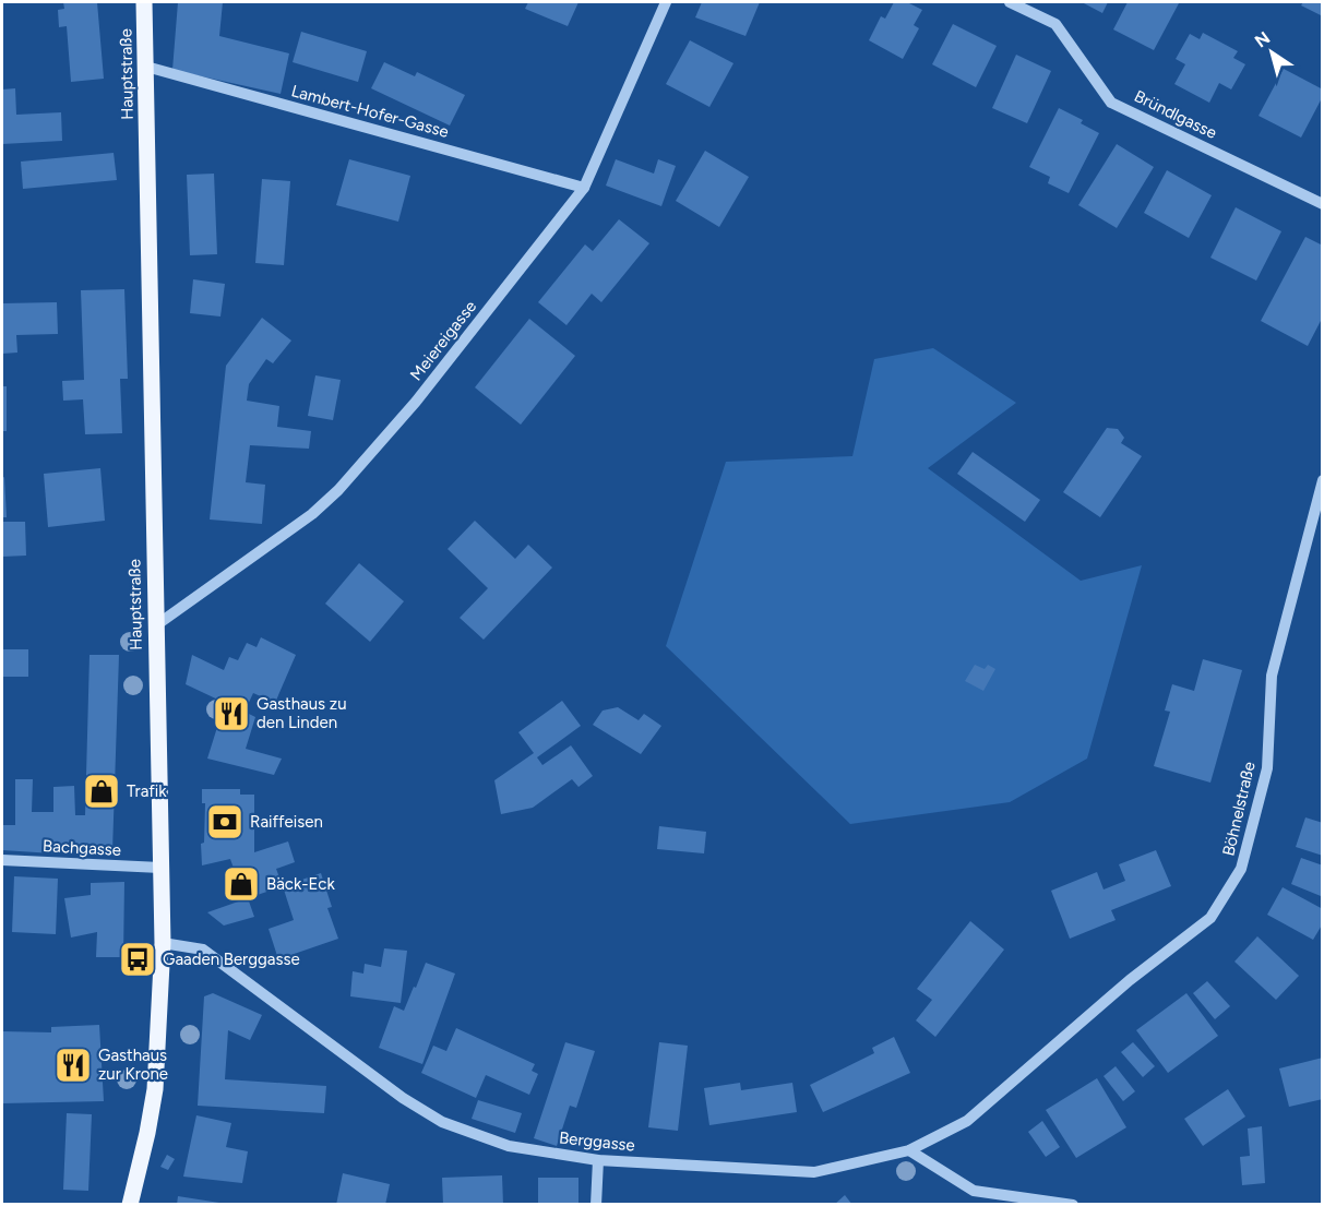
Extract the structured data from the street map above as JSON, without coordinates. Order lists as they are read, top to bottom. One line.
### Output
{"streets":{"main road":["Hauptstraße"],"street":["Lambert-Hofer-Gasse","Bründlgasse","Meiereigasse","Böhnelstraße","Bachgasse","Berggasse"]},"crossings":[["Hauptstraße","Lambert-Hofer-Gasse"],["Hauptstraße","Meiereigasse"],["Hauptstraße","Bachgasse"],["Hauptstraße","Berggasse"],["Lambert-Hofer-Gasse","Meiereigasse"],["Böhnelstraße","Berggasse"]],"places":{"restaurant":["Gasthaus zu den Linden","Gasthaus zur Krone"],"shop":["Trafik","Bäck-Eck"],"bank":["Raiffeisen"],"bus stop":["Gaaden Berggasse"]},"north":"top left"}
